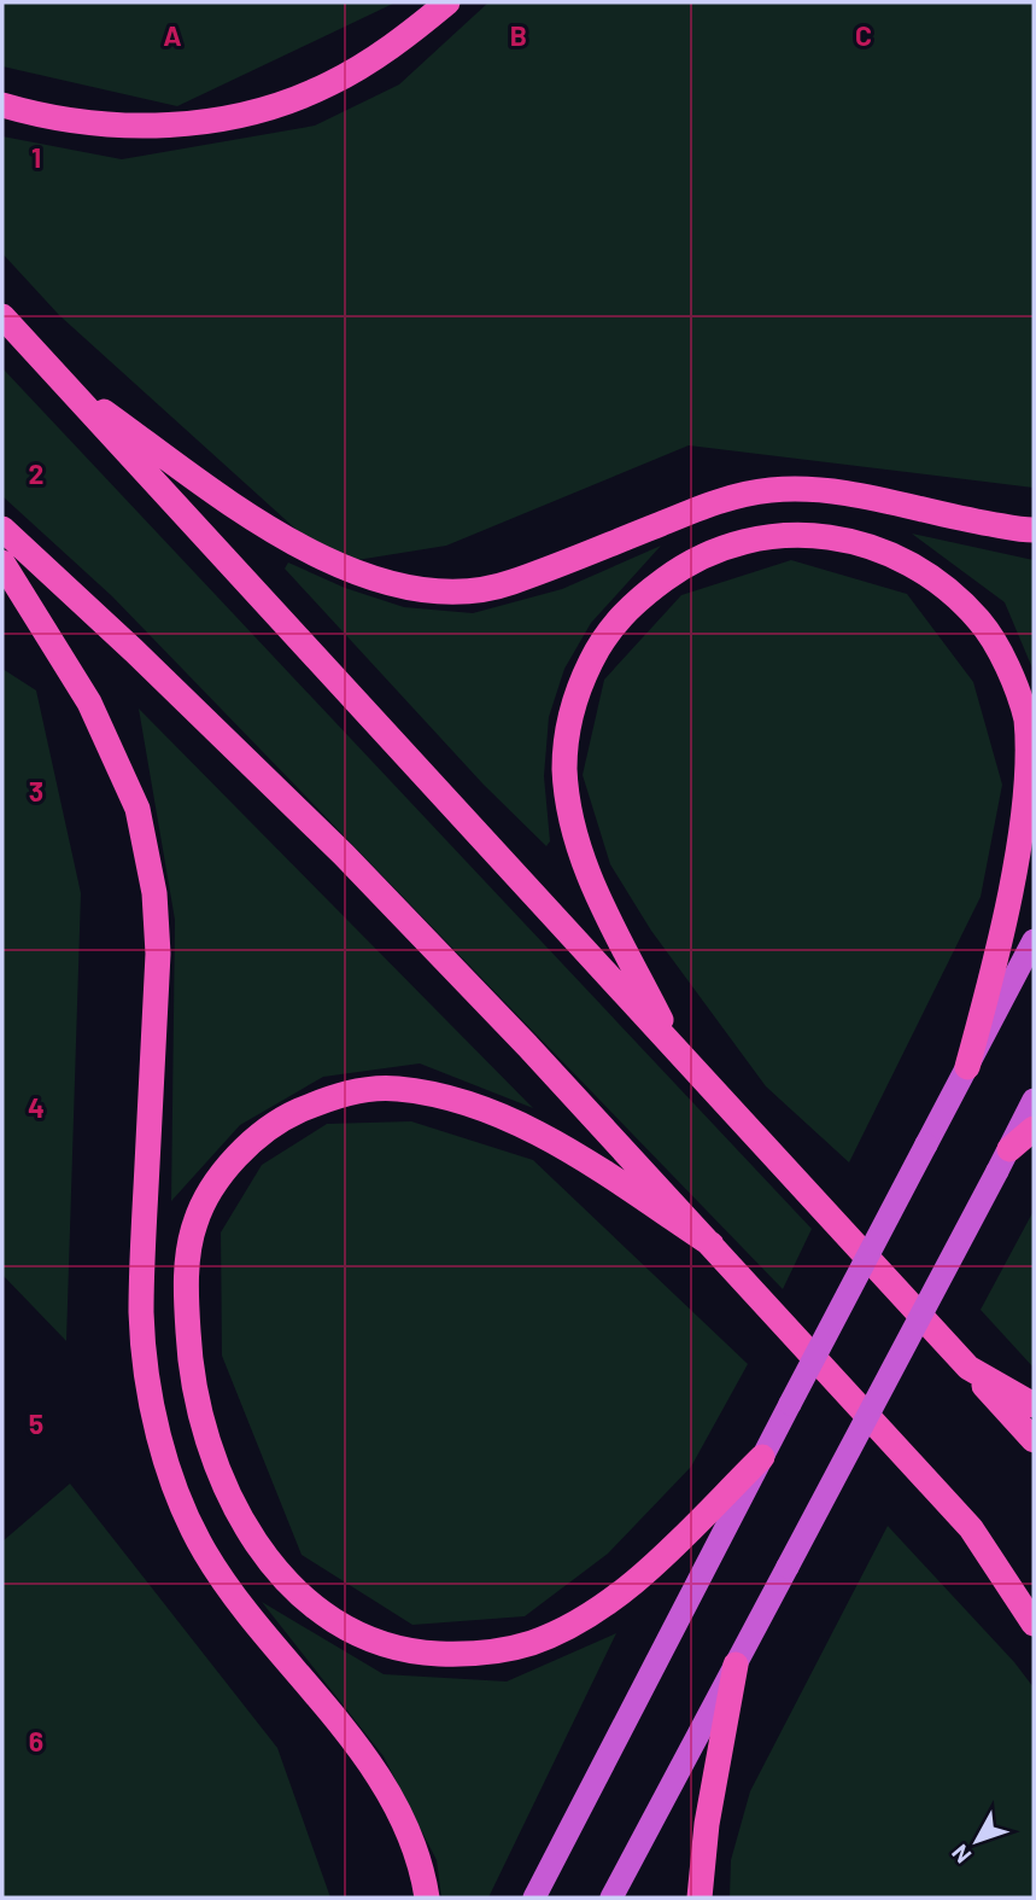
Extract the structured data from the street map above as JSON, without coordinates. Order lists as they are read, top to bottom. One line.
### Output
{"north":"bottom left","grid":{"columns":["A","B","C"],"rows":["1","2","3","4","5","6"]}}
